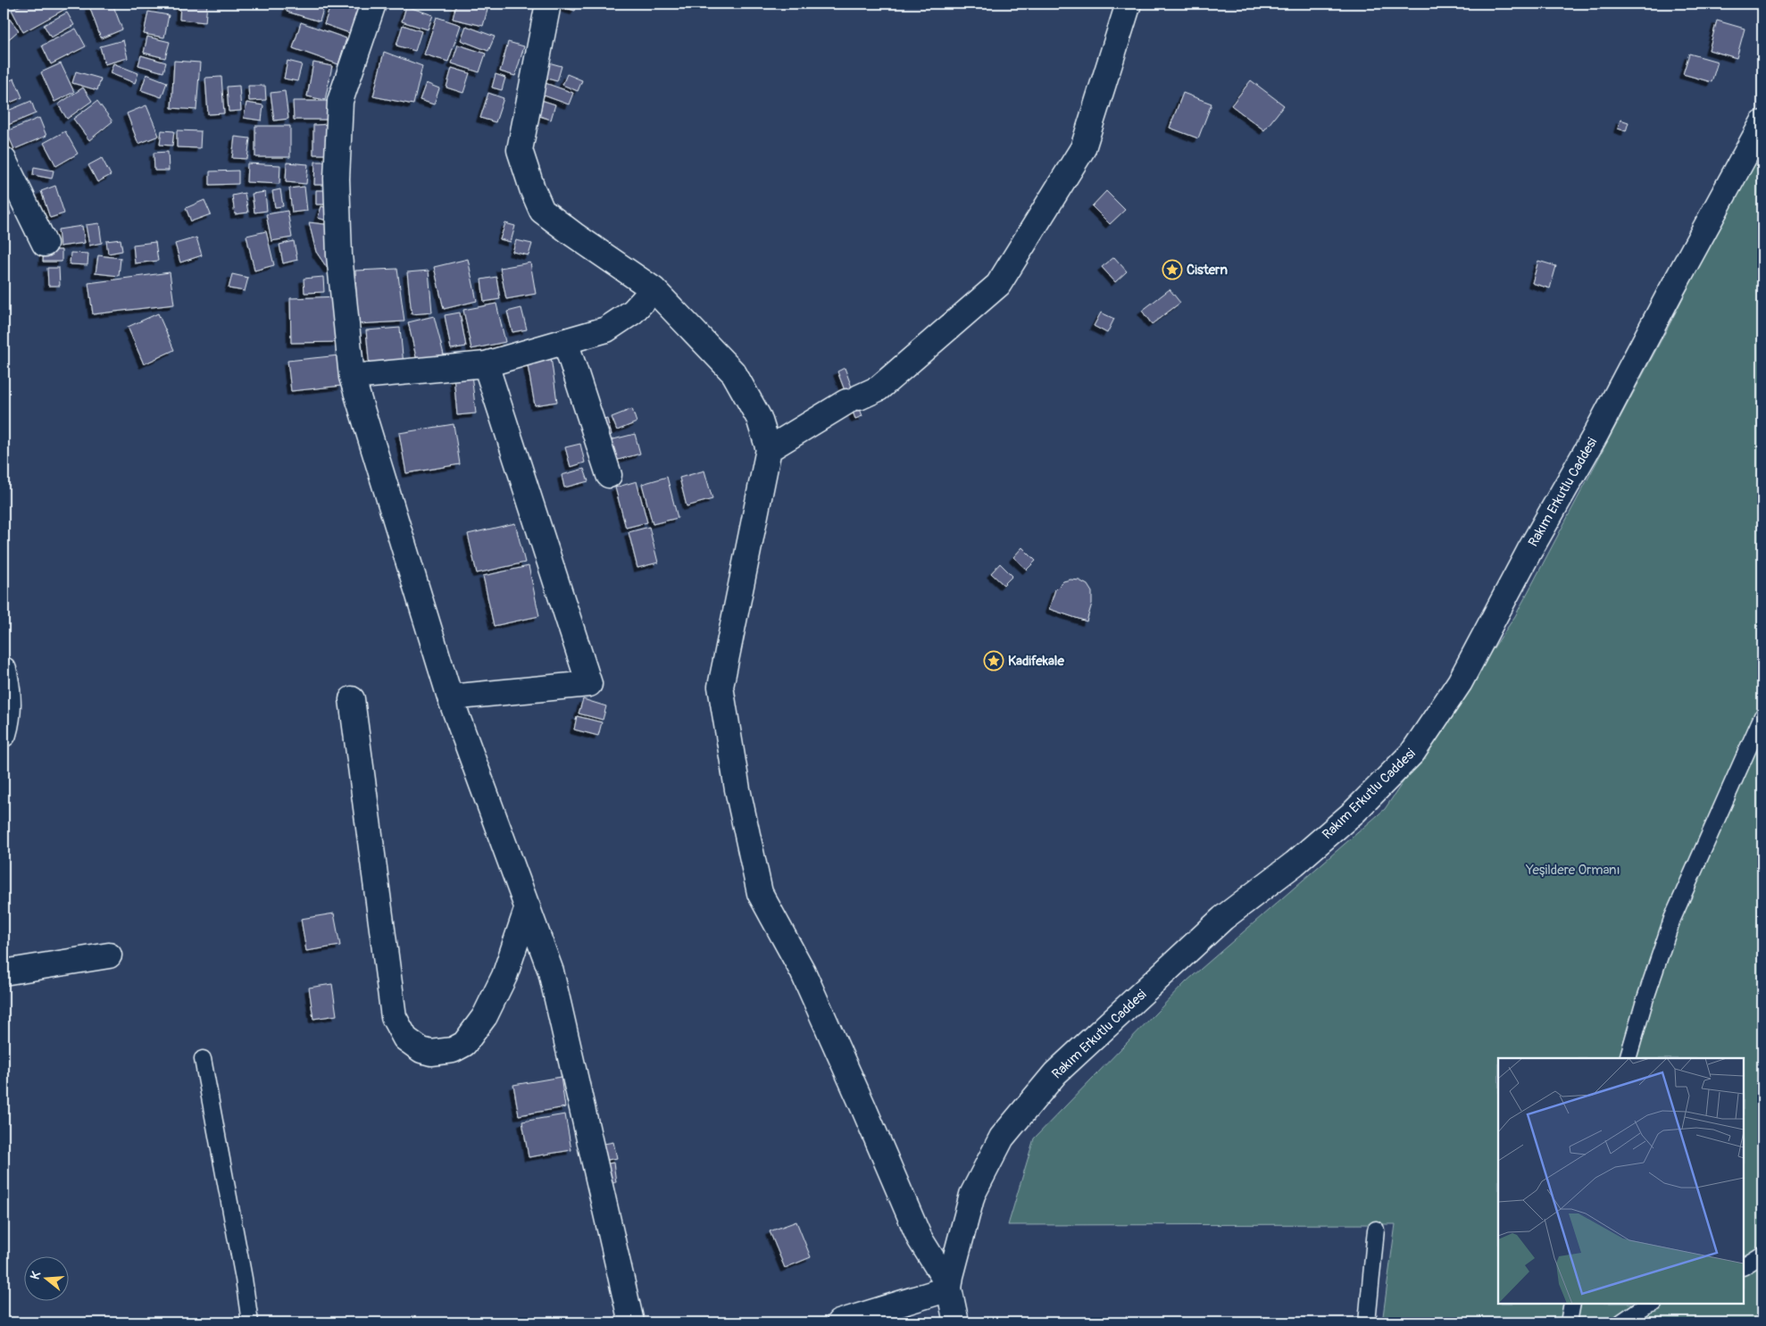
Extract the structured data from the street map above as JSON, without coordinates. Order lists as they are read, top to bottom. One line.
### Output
{"streets":{"street":["Rakım Erkutlu Caddesi"]},"parks":["Yeşildere Ormanı"],"places":{"place":["Cistern","Kadifekale"]},"north":"left"}
